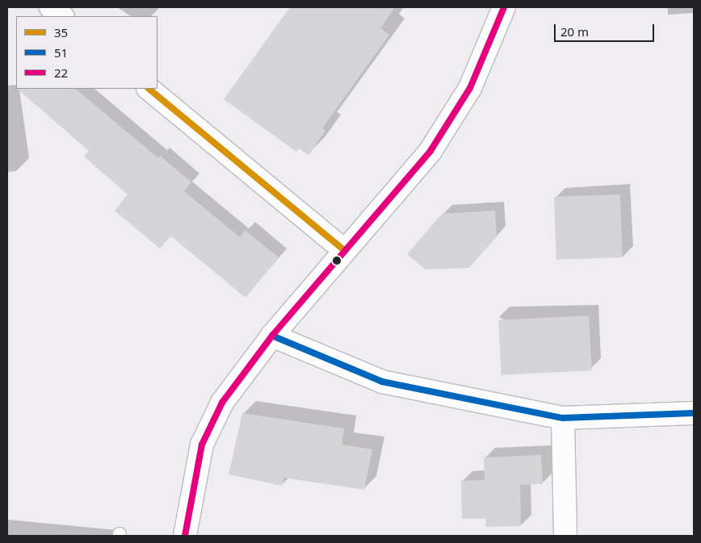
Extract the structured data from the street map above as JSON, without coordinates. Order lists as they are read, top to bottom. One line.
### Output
{"lines":["transit line 22","transit line 35","transit line 51"],"legend":["35","51","22"],"scale_bar":"20 m"}
